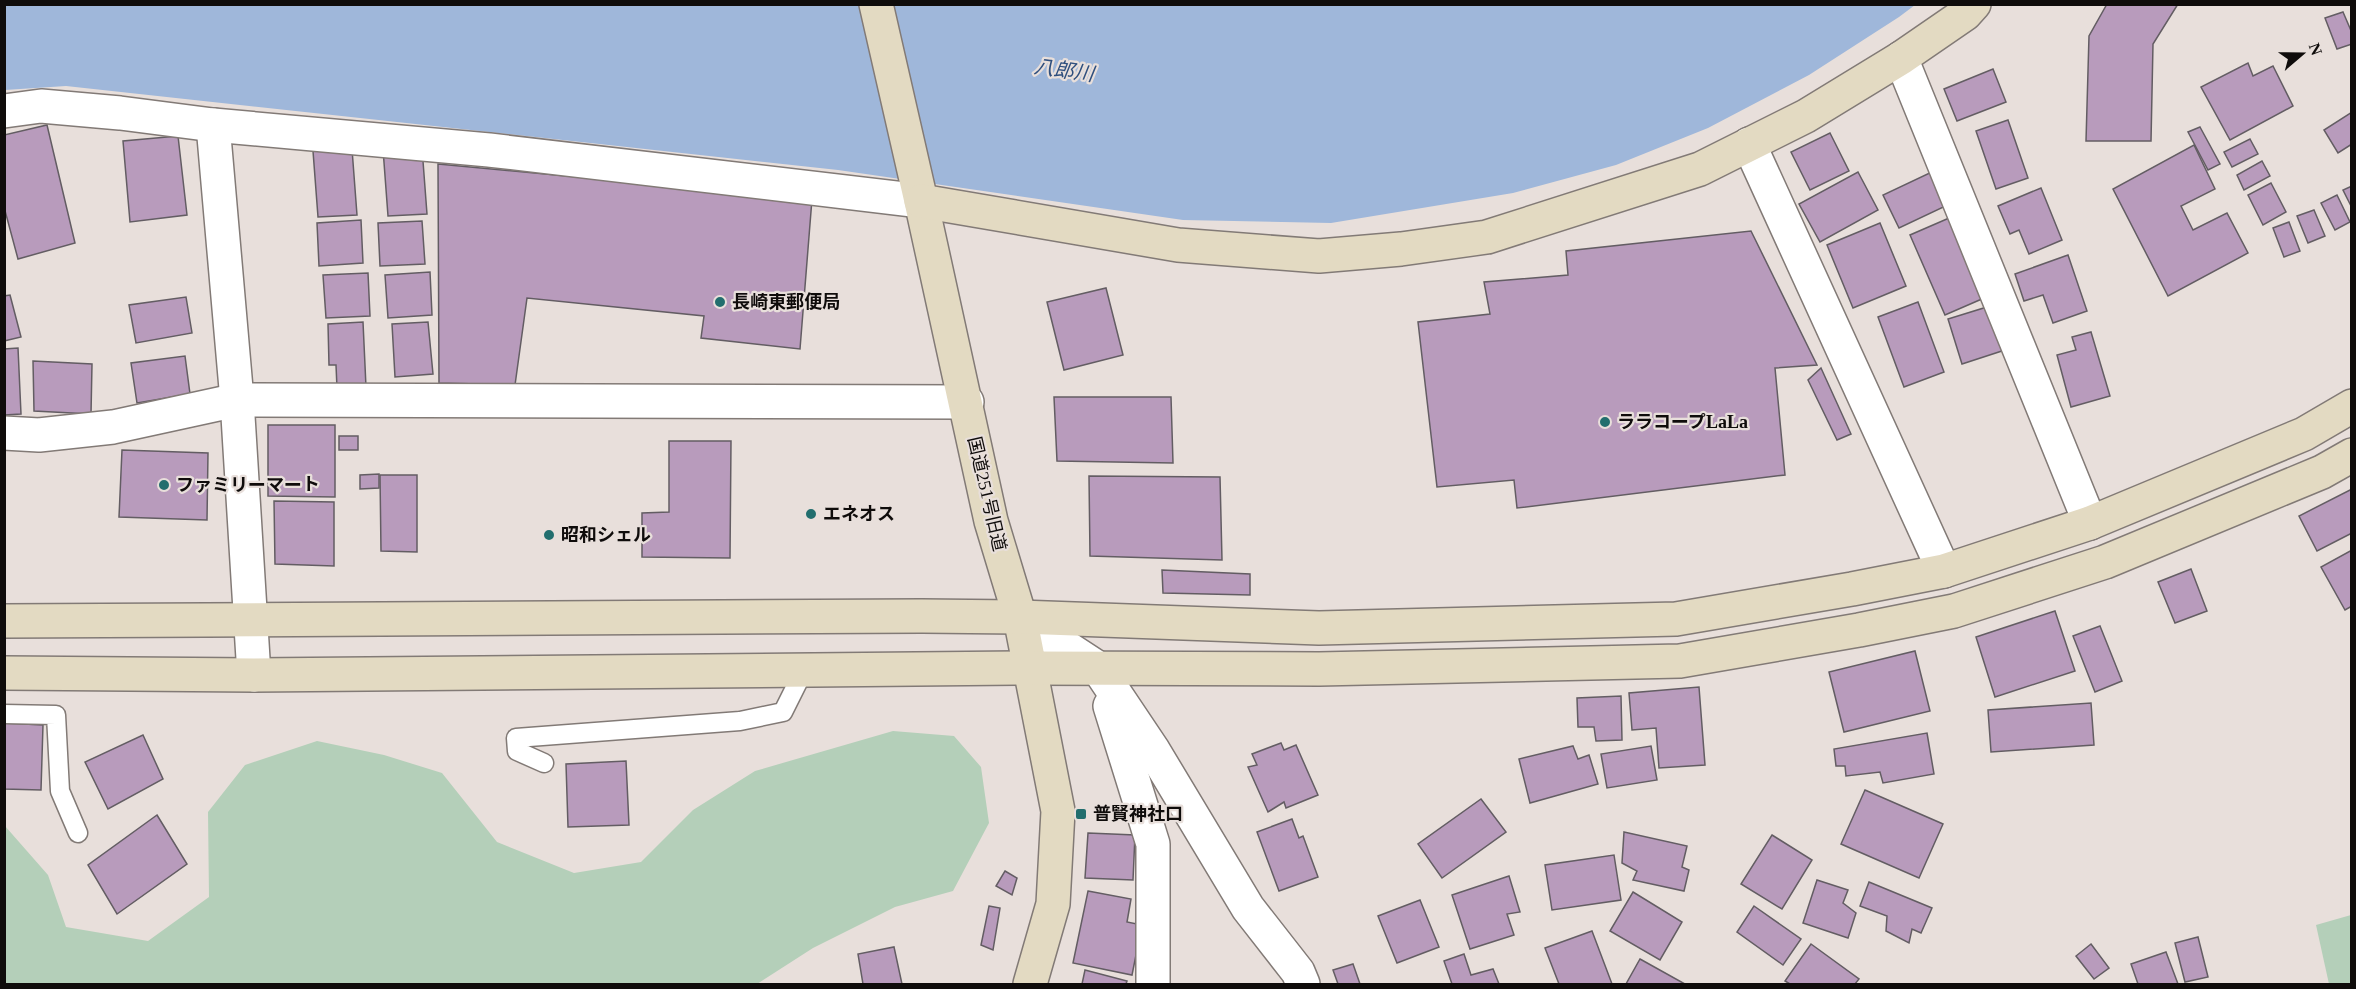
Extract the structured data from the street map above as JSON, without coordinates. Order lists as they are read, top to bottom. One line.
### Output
{"streets":{"street":["国道251号旧道"]},"water":["八郎川"],"places":{"other":["長崎東郵便局","ララコープLaLa","ファミリーマート","エネオス","昭和シェル"],"transit":["普賢神社口"]},"north":"right"}
